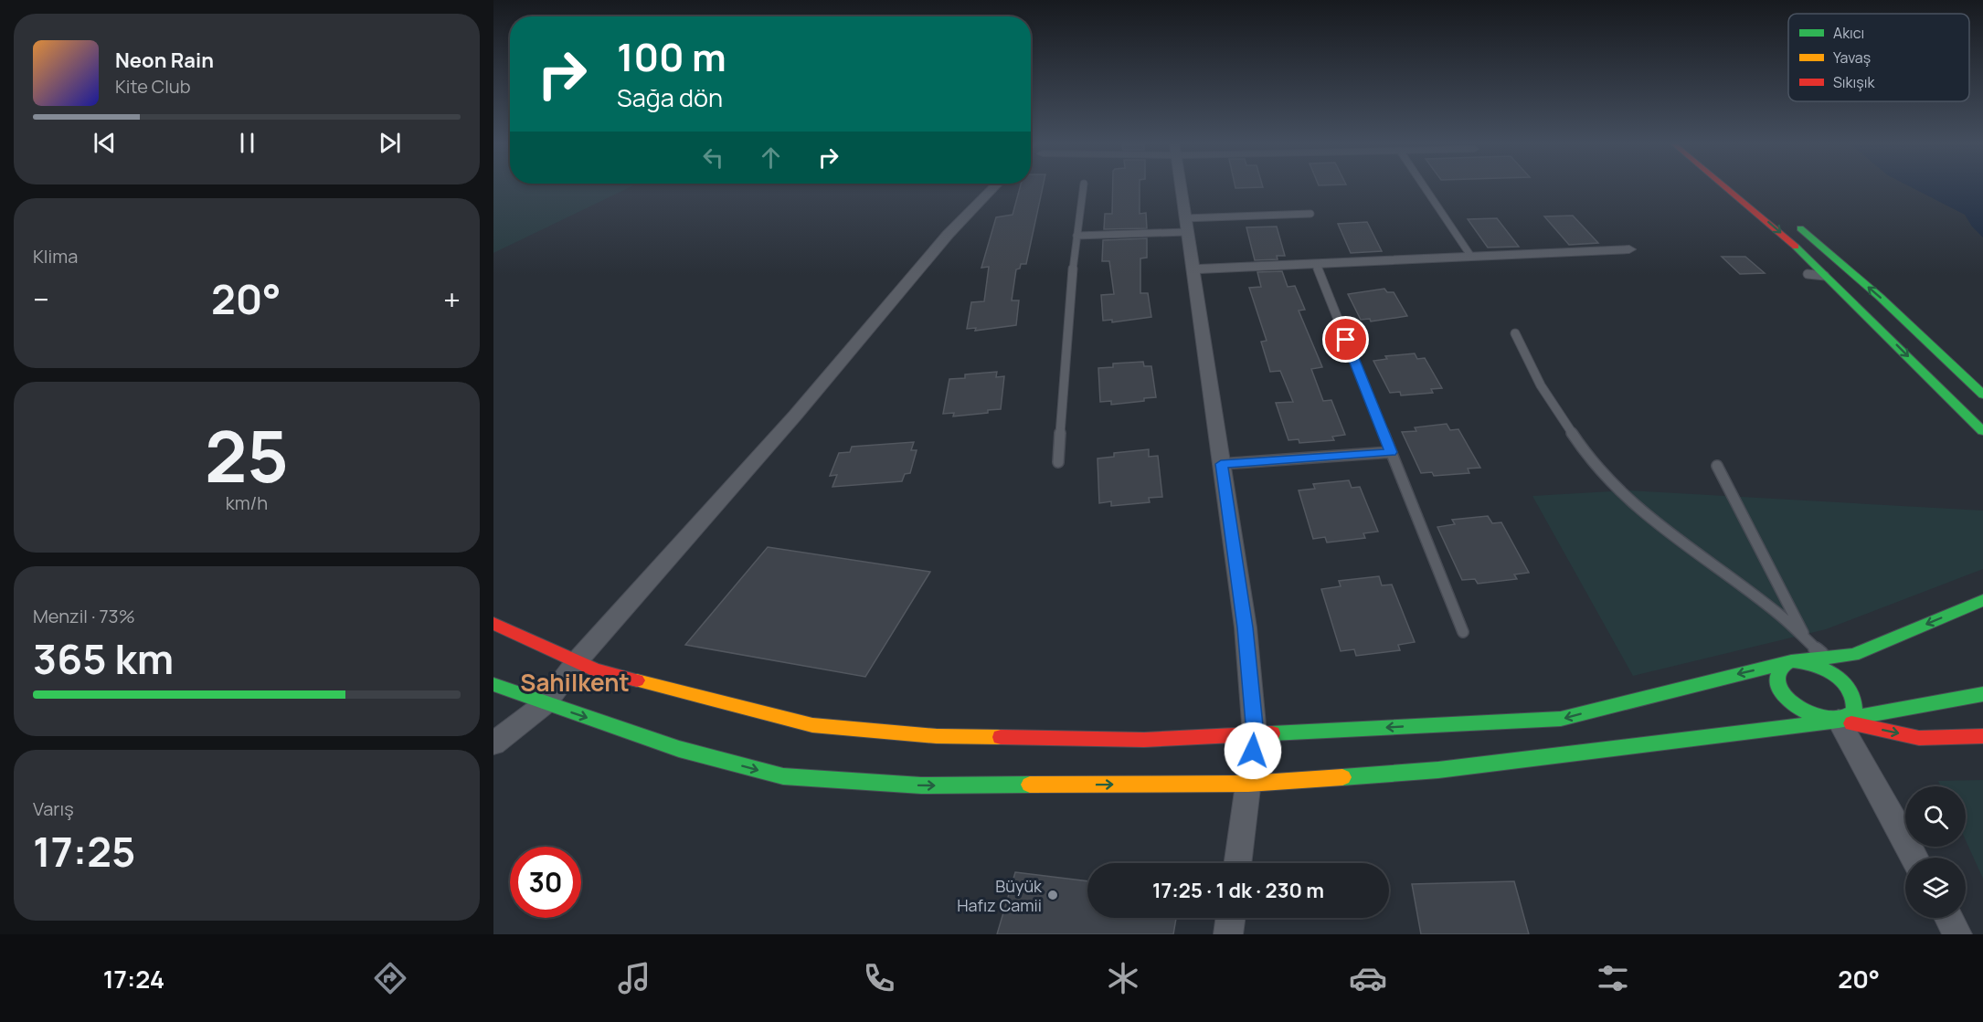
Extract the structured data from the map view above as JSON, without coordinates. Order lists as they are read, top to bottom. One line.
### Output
{"districts":["Sahilkent"],"places":["Büyük Hafız Camii"],"legend":["Akıcı","Yavaş","Sıkışık"],"page":{"turn":["100 m","Sağa dön"],"song":["Neon Rain","Kite Club"],"tile":["Klima",["25","km/h"],["Menzil · 73%","365 km"],["Varış","17:25"]],"heat":["−","20°","+"],"limit":"30","trip":"17:25 · 1 dk · 230 m","tabs":["17:24","20°"]}}
